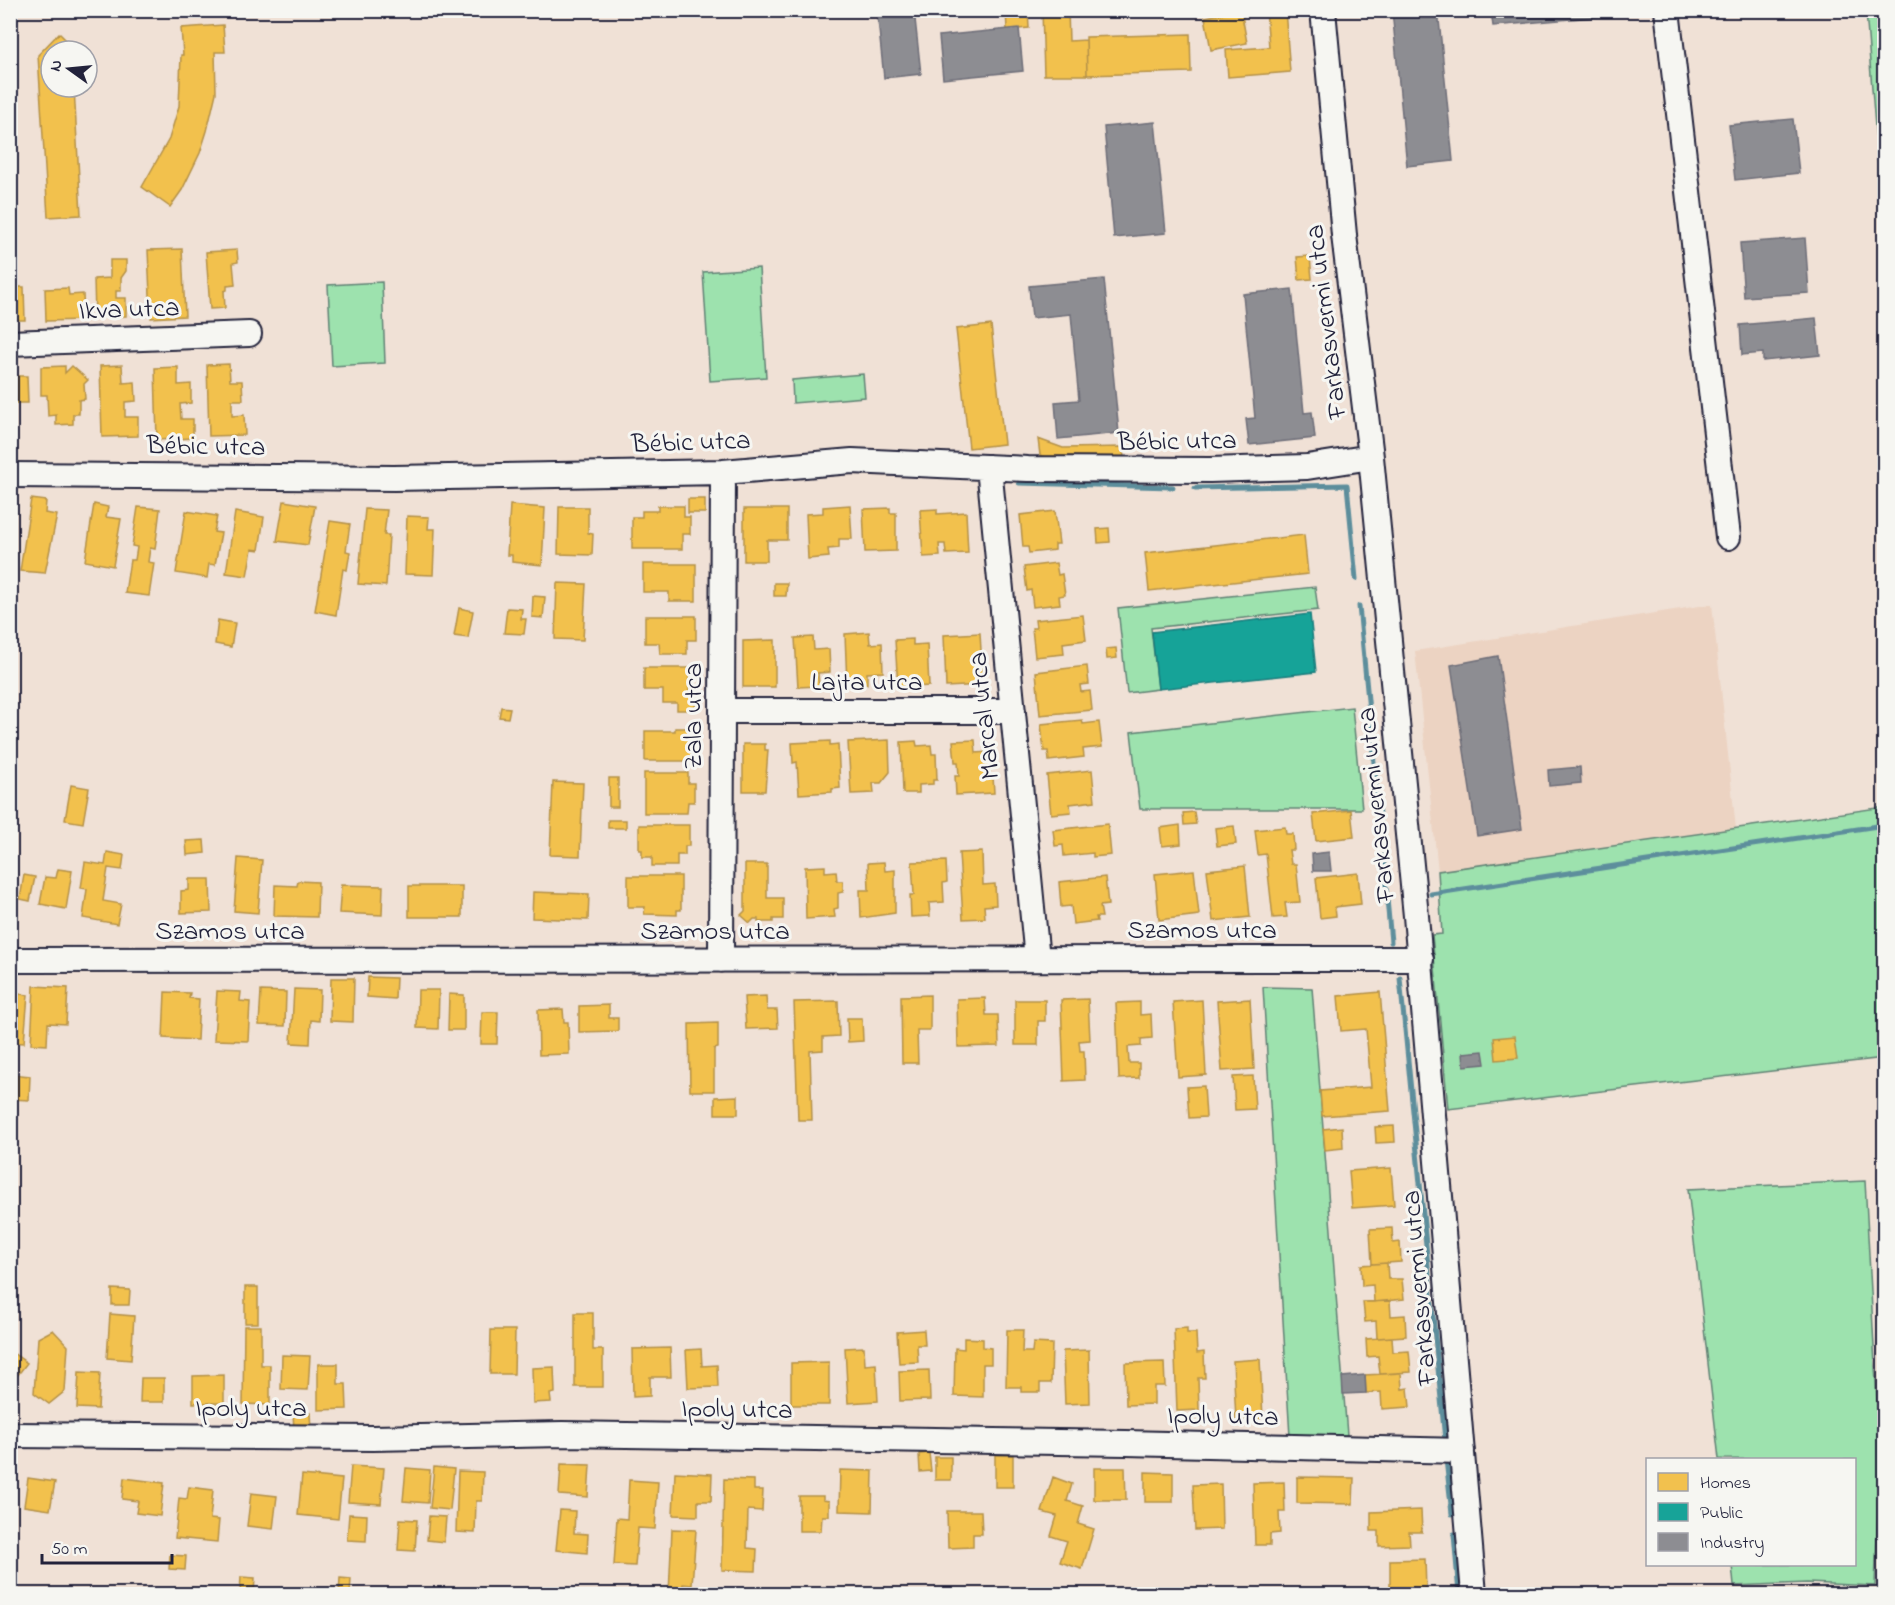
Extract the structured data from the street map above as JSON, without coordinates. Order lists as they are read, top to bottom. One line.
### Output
{"streets":{"street":["Ikva utca","Farkasvermi utca","Bébic utca","Lajta utca","Zala utca","Marcal utca","Szamos utca","Ipoly utca"]},"crossings":[["Farkasvermi utca","Bébic utca"],["Farkasvermi utca","Szamos utca"],["Farkasvermi utca","Ipoly utca"],["Bébic utca","Zala utca"],["Bébic utca","Marcal utca"],["Lajta utca","Zala utca"],["Lajta utca","Marcal utca"],["Zala utca","Szamos utca"],["Marcal utca","Szamos utca"]],"legend":["Homes","Public","Industry"],"scale_bar":"50 m","north":"left"}
